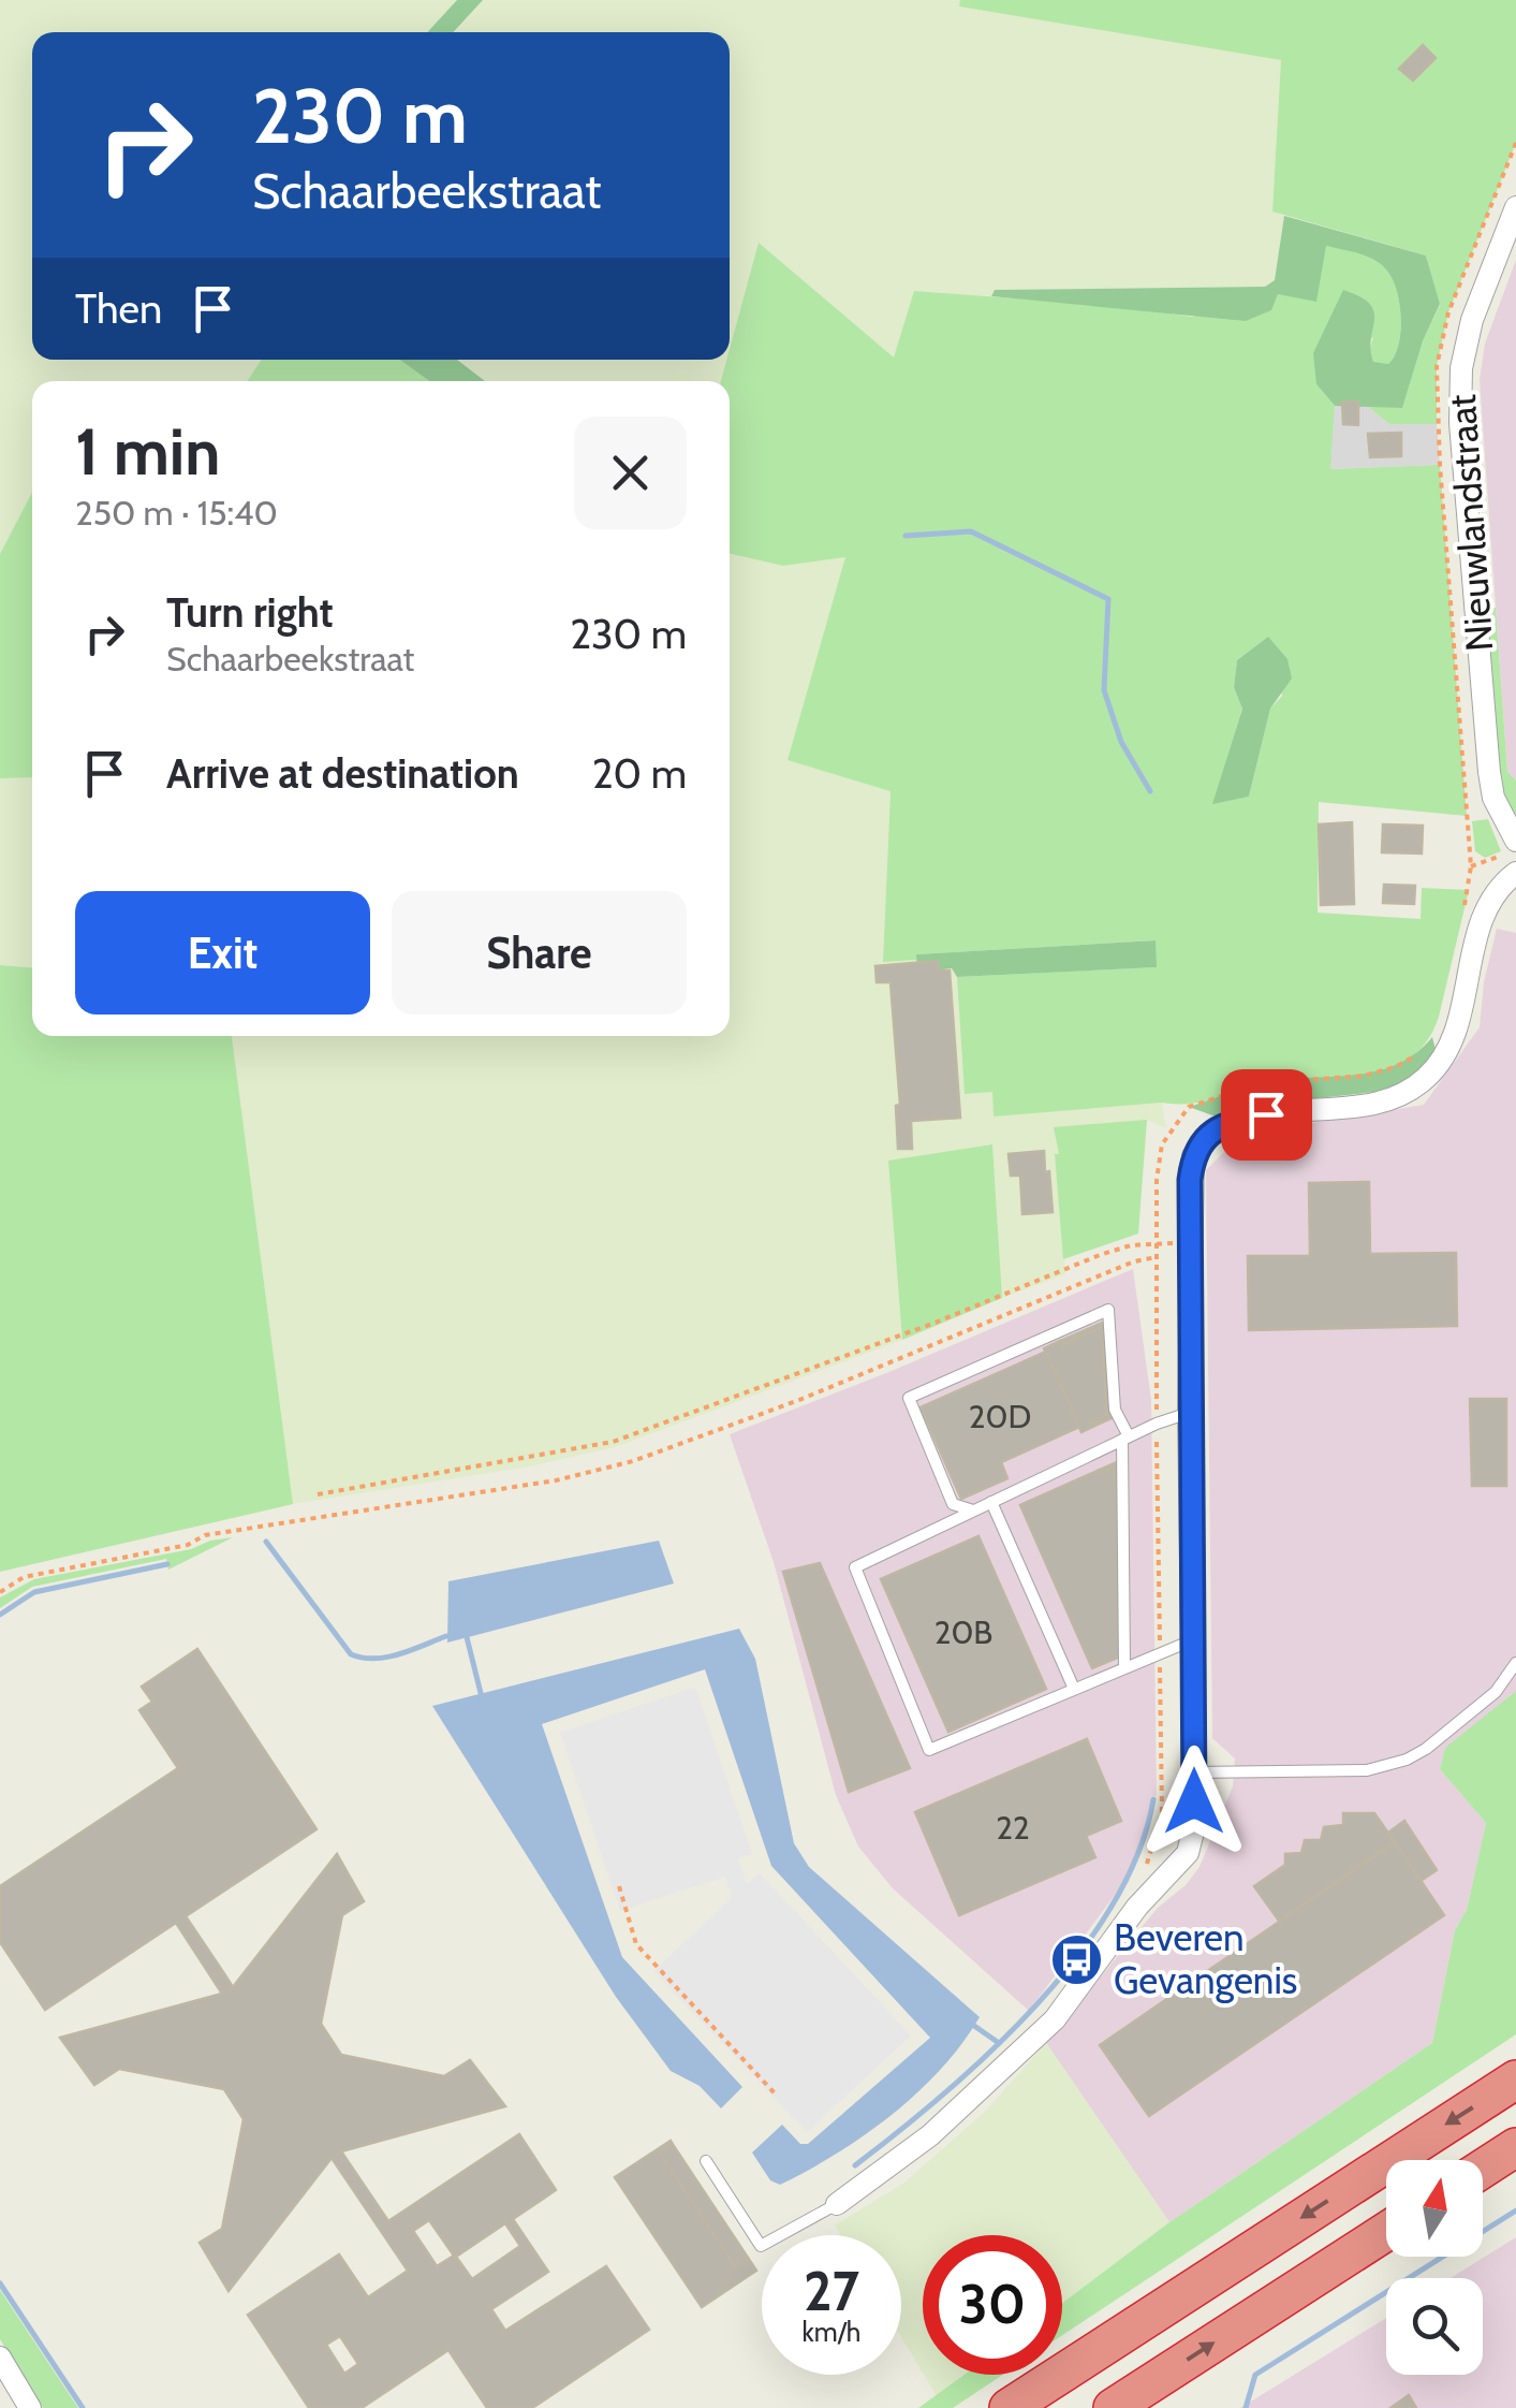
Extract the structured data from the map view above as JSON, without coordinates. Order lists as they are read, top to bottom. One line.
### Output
{"streets":{"street":["Nieuwlandstraat"]},"places":{"bus stop":["Beveren Gevangenis"]},"house_numbers":["20D","20B","22"],"north":"top","page":{"turn":["230 m","Schaarbeekstraat"],"then":"Then","heading":["1 min","250 m · 15:40"],"list":[{"name":"Turn right","note":"Schaarbeekstraat","value":"230 m"},{"name":"Arrive at destination","value":"20 m"}],"buttons":["Exit","Share"],"speed":"27 km/h","limit":"30"}}
